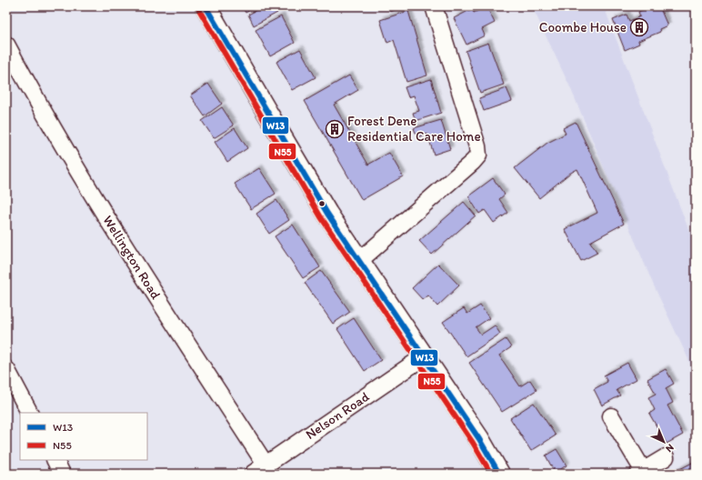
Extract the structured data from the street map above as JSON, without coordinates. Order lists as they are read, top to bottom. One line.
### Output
{"streets":{"street":["Wellington Road","Nelson Road"]},"crossings":[["Wellington Road","Nelson Road"]],"places":{"building":["Coombe House","Forest Dene Residential Care Home"]},"lines":["transit line W13","transit line N55"],"legend":["W13","N55"],"north":"bottom right"}
